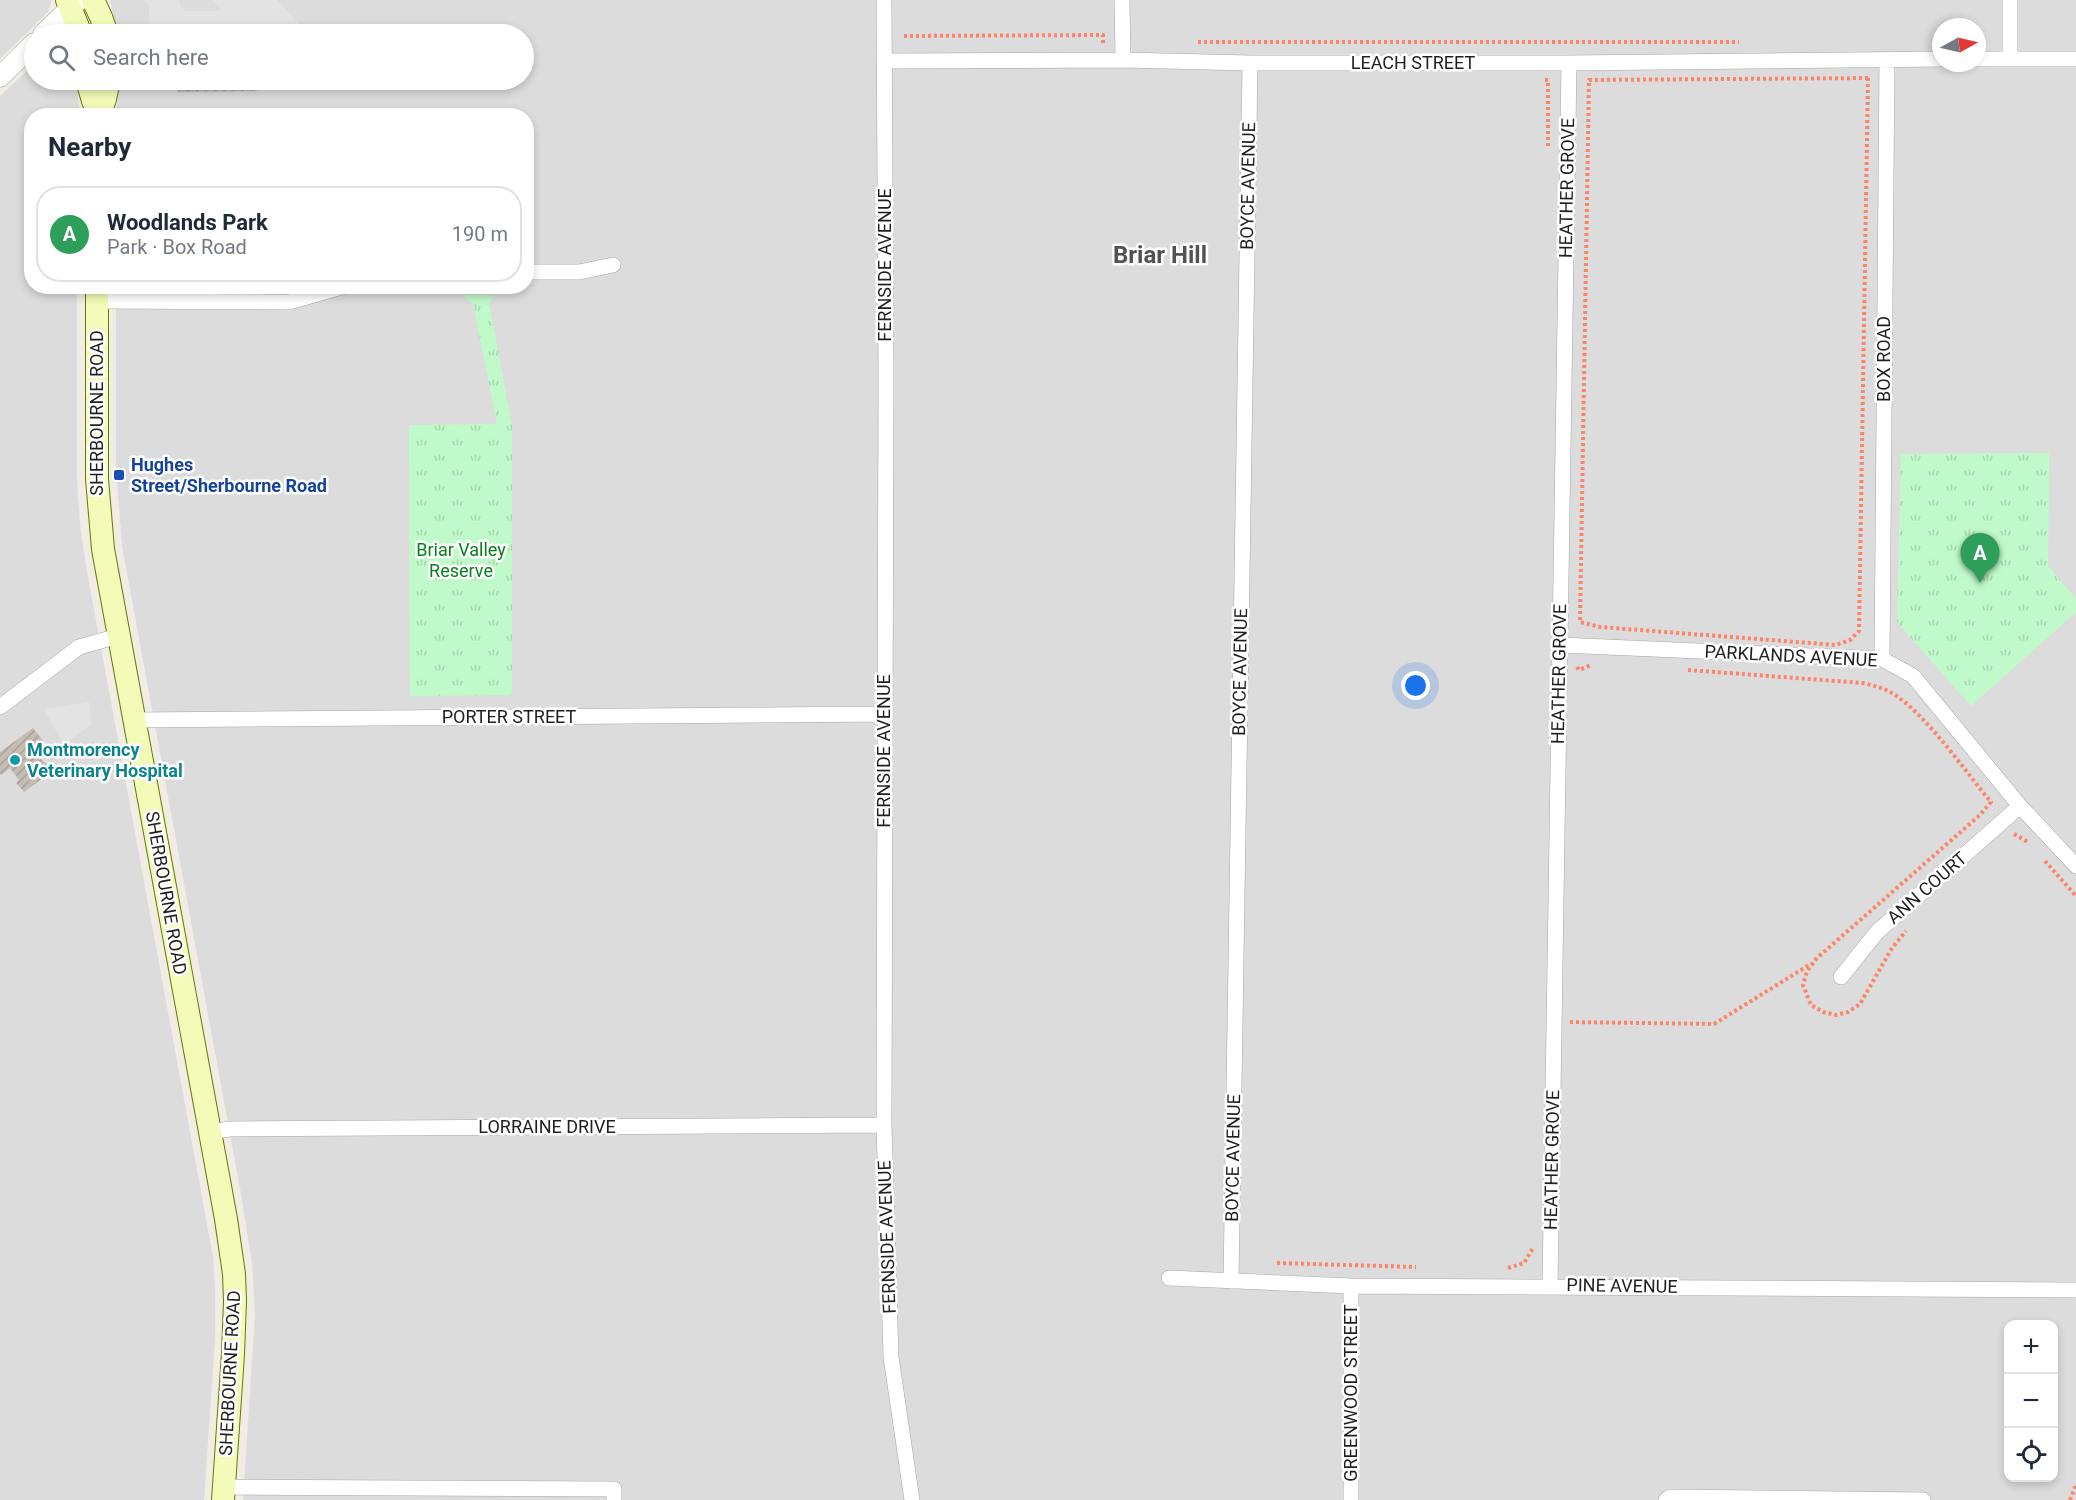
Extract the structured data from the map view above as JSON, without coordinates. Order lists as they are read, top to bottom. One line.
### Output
{"streets":{"main road":["SHERBOURNE ROAD"],"street":["LEACH STREET","BOYCE AVENUE","HEATHER GROVE","FERNSIDE AVENUE","BOX ROAD","PARKLANDS AVENUE","PORTER STREET","ANN COURT","LORRAINE DRIVE","PINE AVENUE","GREENWOOD STREET"]},"crossings":[["LEACH STREET","BOYCE AVENUE"],["LEACH STREET","HEATHER GROVE"],["LEACH STREET","FERNSIDE AVENUE"],["LEACH STREET","BOX ROAD"],["BOYCE AVENUE","PINE AVENUE"],["HEATHER GROVE","PARKLANDS AVENUE"],["HEATHER GROVE","PINE AVENUE"],["FERNSIDE AVENUE","PORTER STREET"],["FERNSIDE AVENUE","LORRAINE DRIVE"],["BOX ROAD","PARKLANDS AVENUE"],["SHERBOURNE ROAD","PORTER STREET"],["SHERBOURNE ROAD","LORRAINE DRIVE"],["PARKLANDS AVENUE","ANN COURT"],["PINE AVENUE","GREENWOOD STREET"]],"districts":["Briar Hill"],"parks":["Briar Valley Reserve"],"places":{"transit":["Hughes Street/Sherbourne Road"],"other":["Montmorency Veterinary Hospital"]},"north":"right","page":{"search":"Search here","heading":"Nearby","list":[{"mark":"A","name":"Woodlands Park","note":"Park · Box Road","value":"190 m"}],"pins":"A","map_buttons":["+","−"]}}
